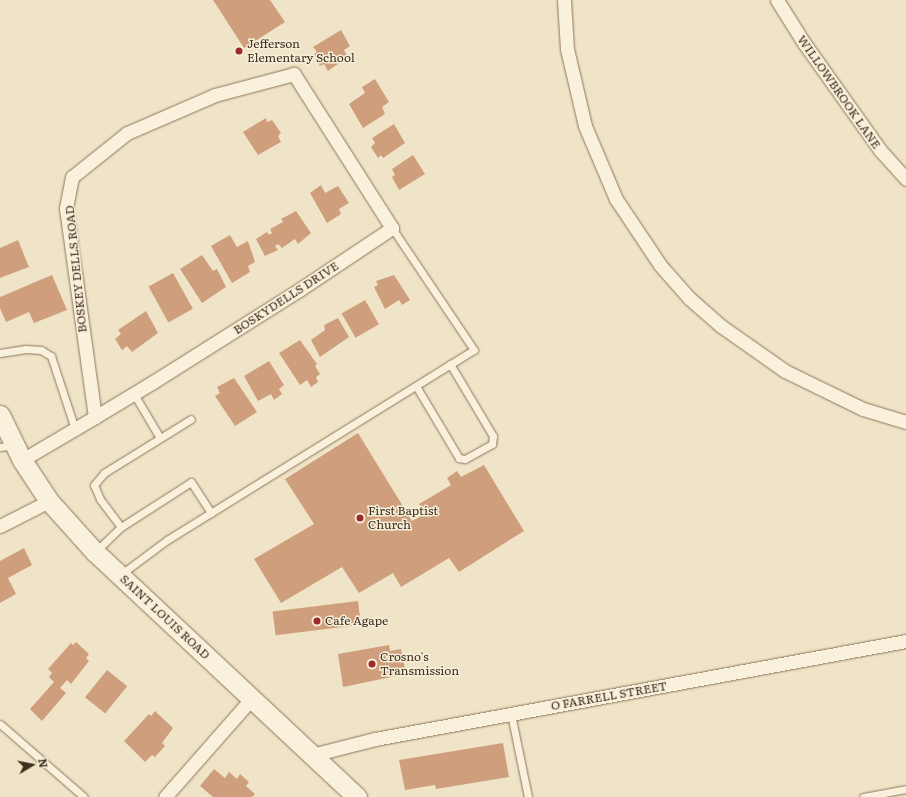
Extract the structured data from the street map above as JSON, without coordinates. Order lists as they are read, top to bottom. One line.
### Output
{"streets":{"street":["WILLOWBROOK LANE","BOSKEY DELLS ROAD","BOSKYDELLS DRIVE","SAINT LOUIS ROAD","O FARRELL STREET"]},"crossings":[["BOSKEY DELLS ROAD","BOSKYDELLS DRIVE"],["BOSKYDELLS DRIVE","SAINT LOUIS ROAD"],["SAINT LOUIS ROAD","O FARRELL STREET"]],"places":["Jefferson Elementary School","First Baptist Church","Cafe Agape","Crosno's Transmission"],"north":"right"}
